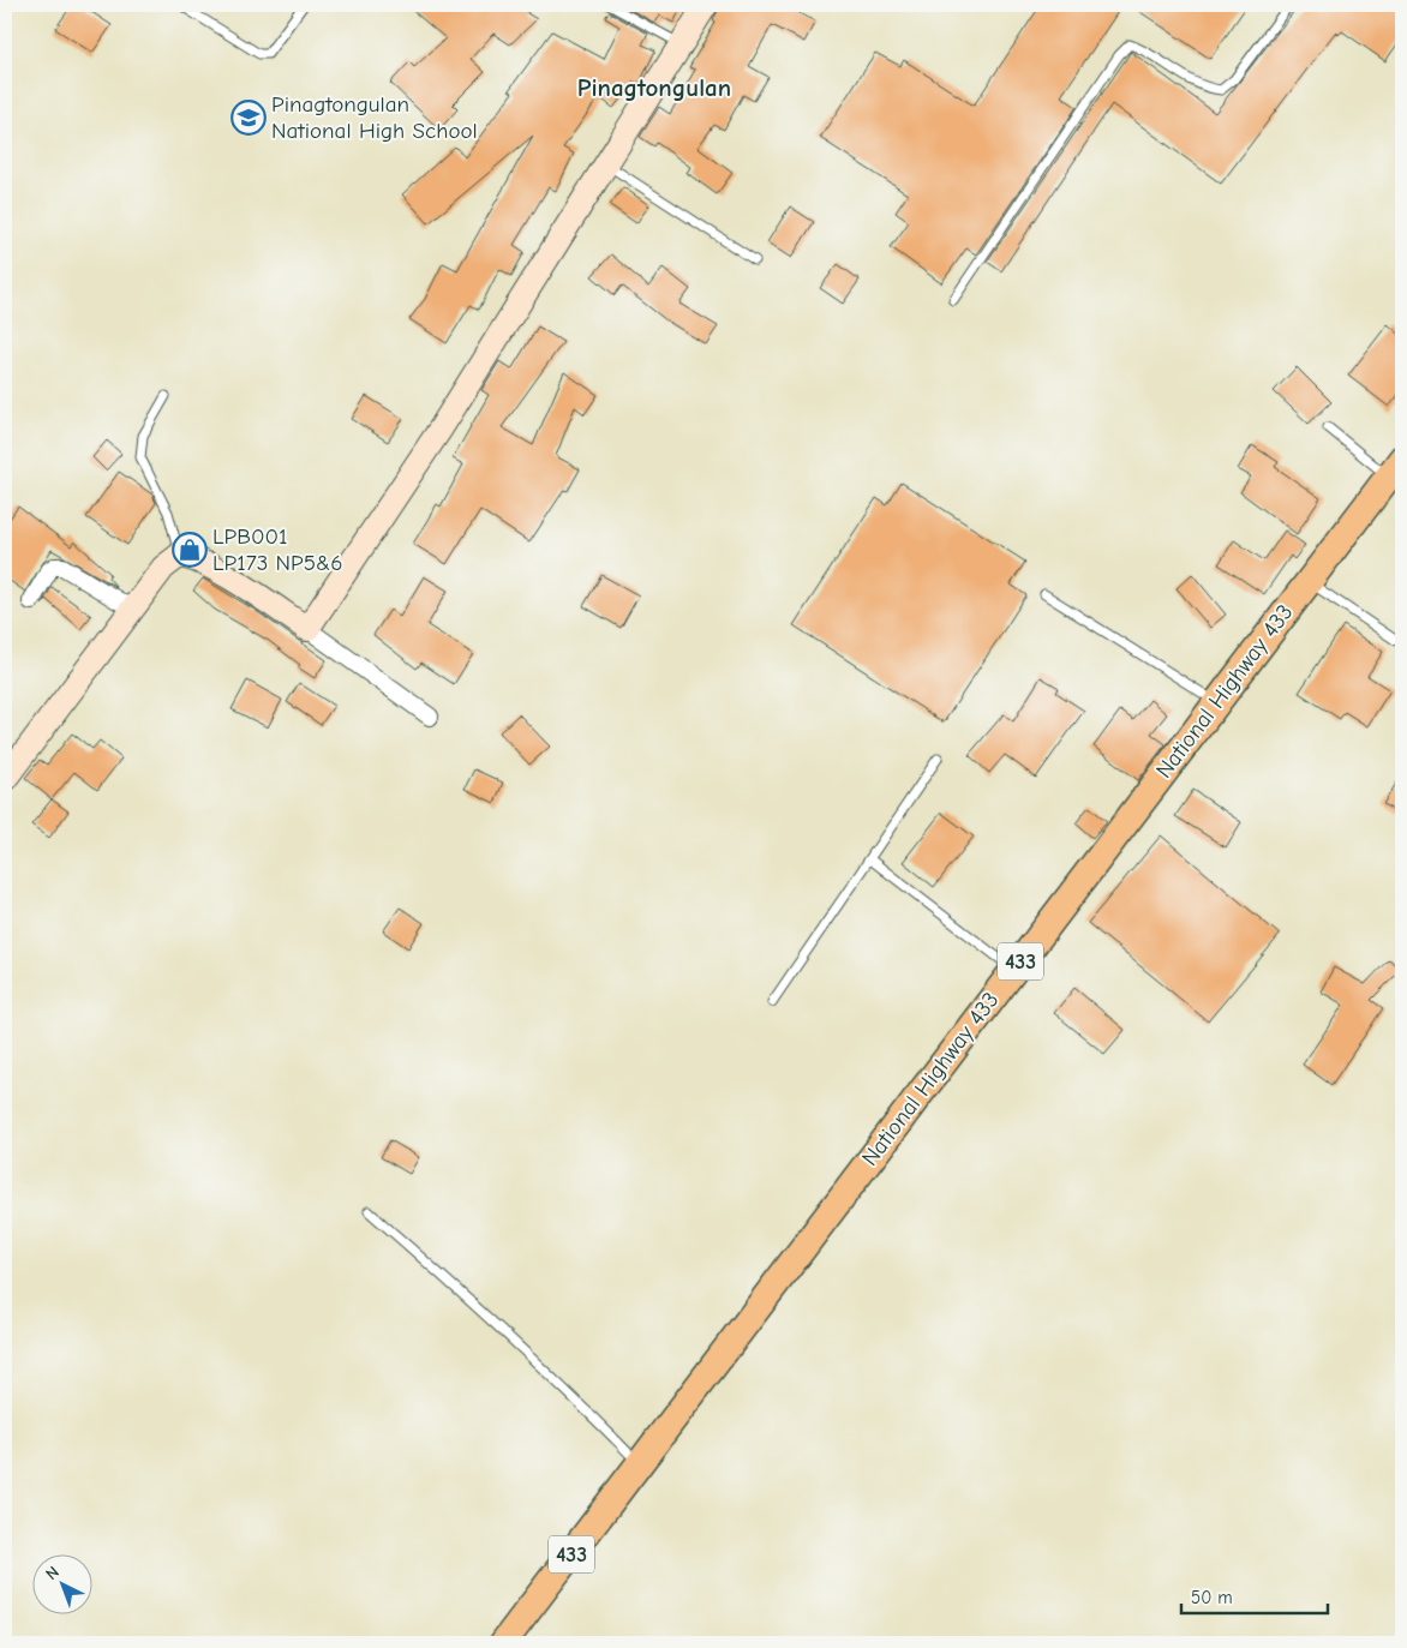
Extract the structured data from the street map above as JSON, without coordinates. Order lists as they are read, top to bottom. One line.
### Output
{"streets":{"main road":["National Highway 433","433"]},"districts":["Pinagtongulan"],"places":{"school or university":["Pinagtongulan National High School"],"shop":["LPB001 LP173 NP5&6"]},"scale_bar":"50 m","north":"top left"}
